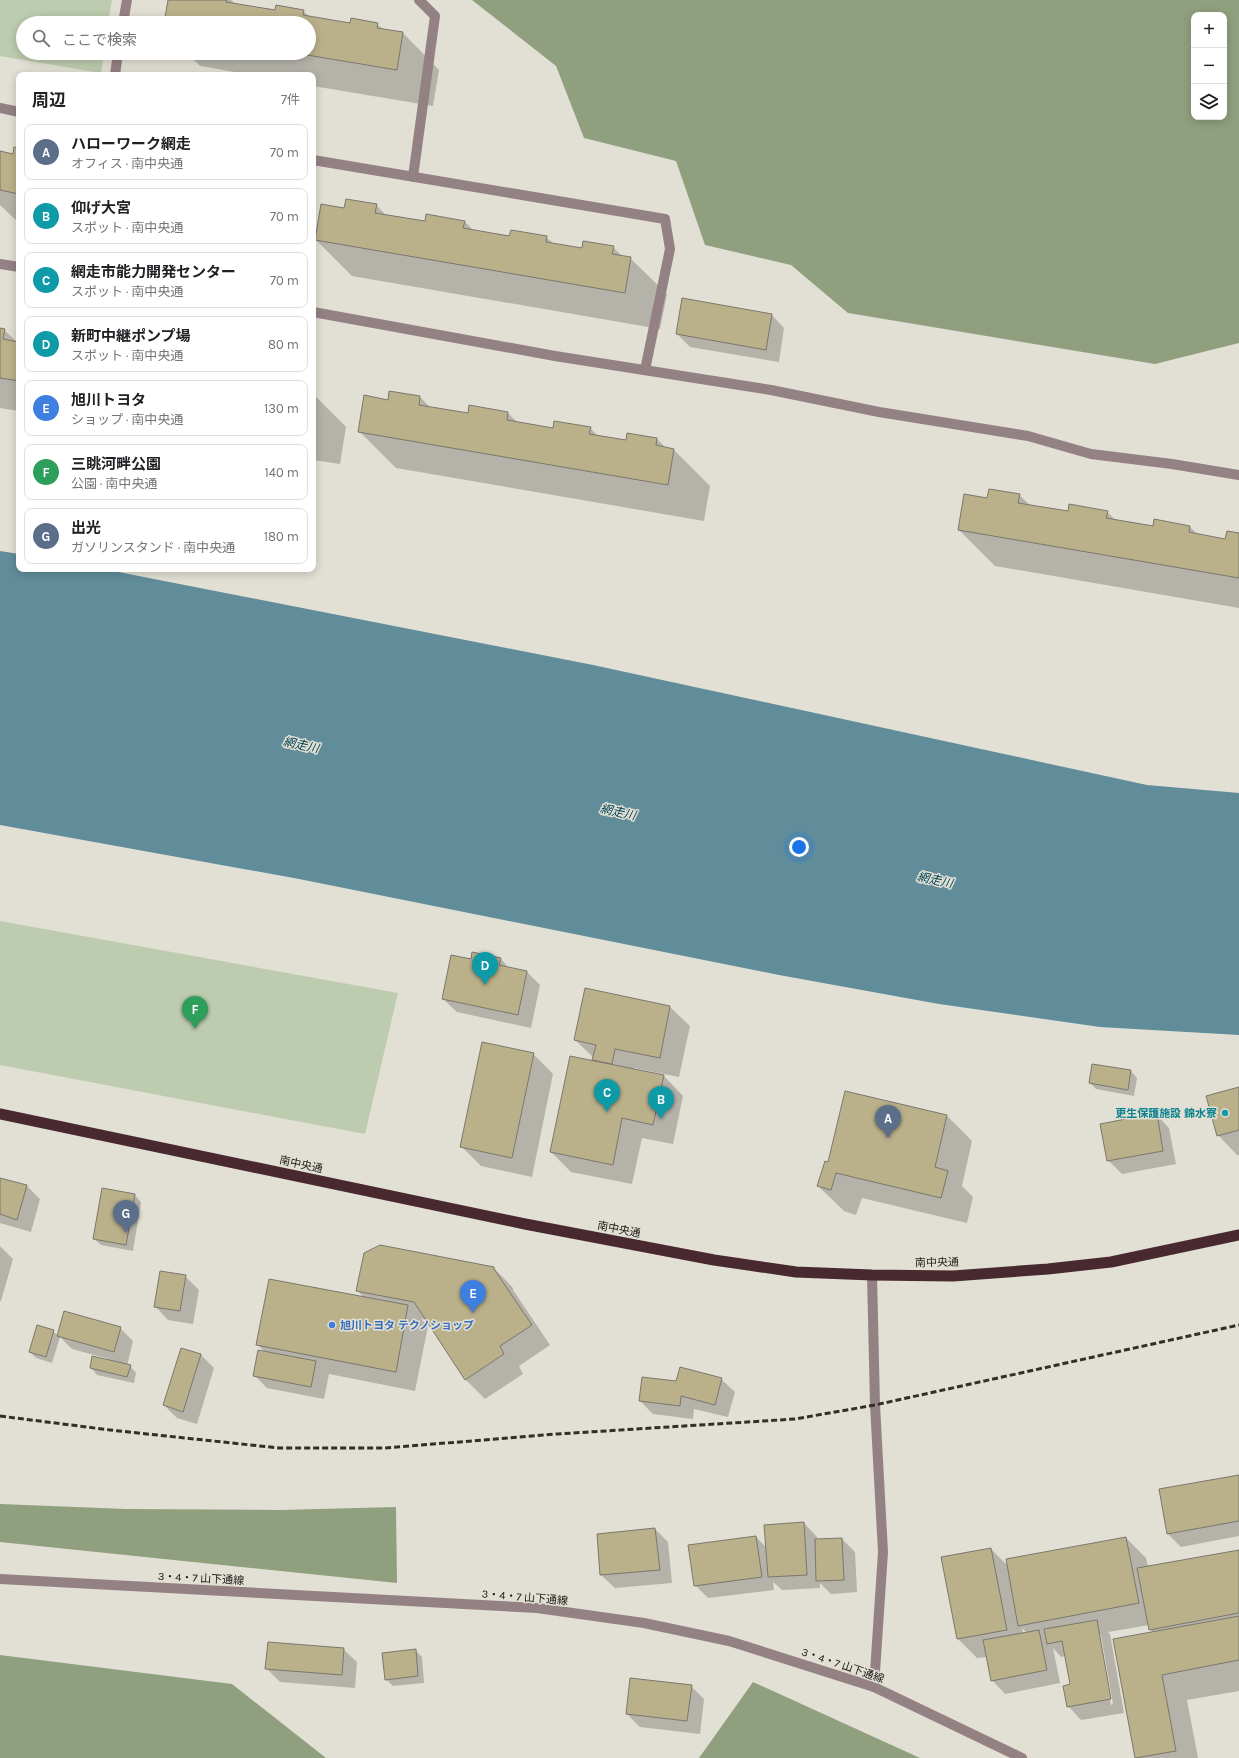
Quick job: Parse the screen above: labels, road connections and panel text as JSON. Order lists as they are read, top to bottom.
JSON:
{
  "streets": {
    "highway": ["南中央通"],
    "street": ["3・4・7 山下通線"]
  },
  "water": ["網走川"],
  "places": ["更生保護施設 錦水寮", "旭川トヨタ テクノショップ"],
  "page": {
    "map_buttons": ["+", "−"],
    "search": "ここで検索",
    "heading": ["周辺", "7件"],
    "list": [
      {
        "mark": "A",
        "name": "ハローワーク網走",
        "note": "オフィス · 南中央通",
        "value": "70 m"
      },
      {
        "mark": "B",
        "name": "仰げ大宮",
        "note": "スポット · 南中央通",
        "value": "70 m"
      },
      {
        "mark": "C",
        "name": "網走市能力開発センター",
        "note": "スポット · 南中央通",
        "value": "70 m"
      },
      {
        "mark": "D",
        "name": "新町中継ポンプ場",
        "note": "スポット · 南中央通",
        "value": "80 m"
      },
      {
        "mark": "E",
        "name": "旭川トヨタ",
        "note": "ショップ · 南中央通",
        "value": "130 m"
      },
      {
        "mark": "F",
        "name": "三眺河畔公園",
        "note": "公園 · 南中央通",
        "value": "140 m"
      },
      {
        "mark": "G",
        "name": "出光",
        "note": "ガソリンスタンド · 南中央通",
        "value": "180 m"
      }
    ],
    "pins": [
      "D",
      "F",
      "C",
      "B",
      "A",
      "G",
      "E"
    ]
  }
}
